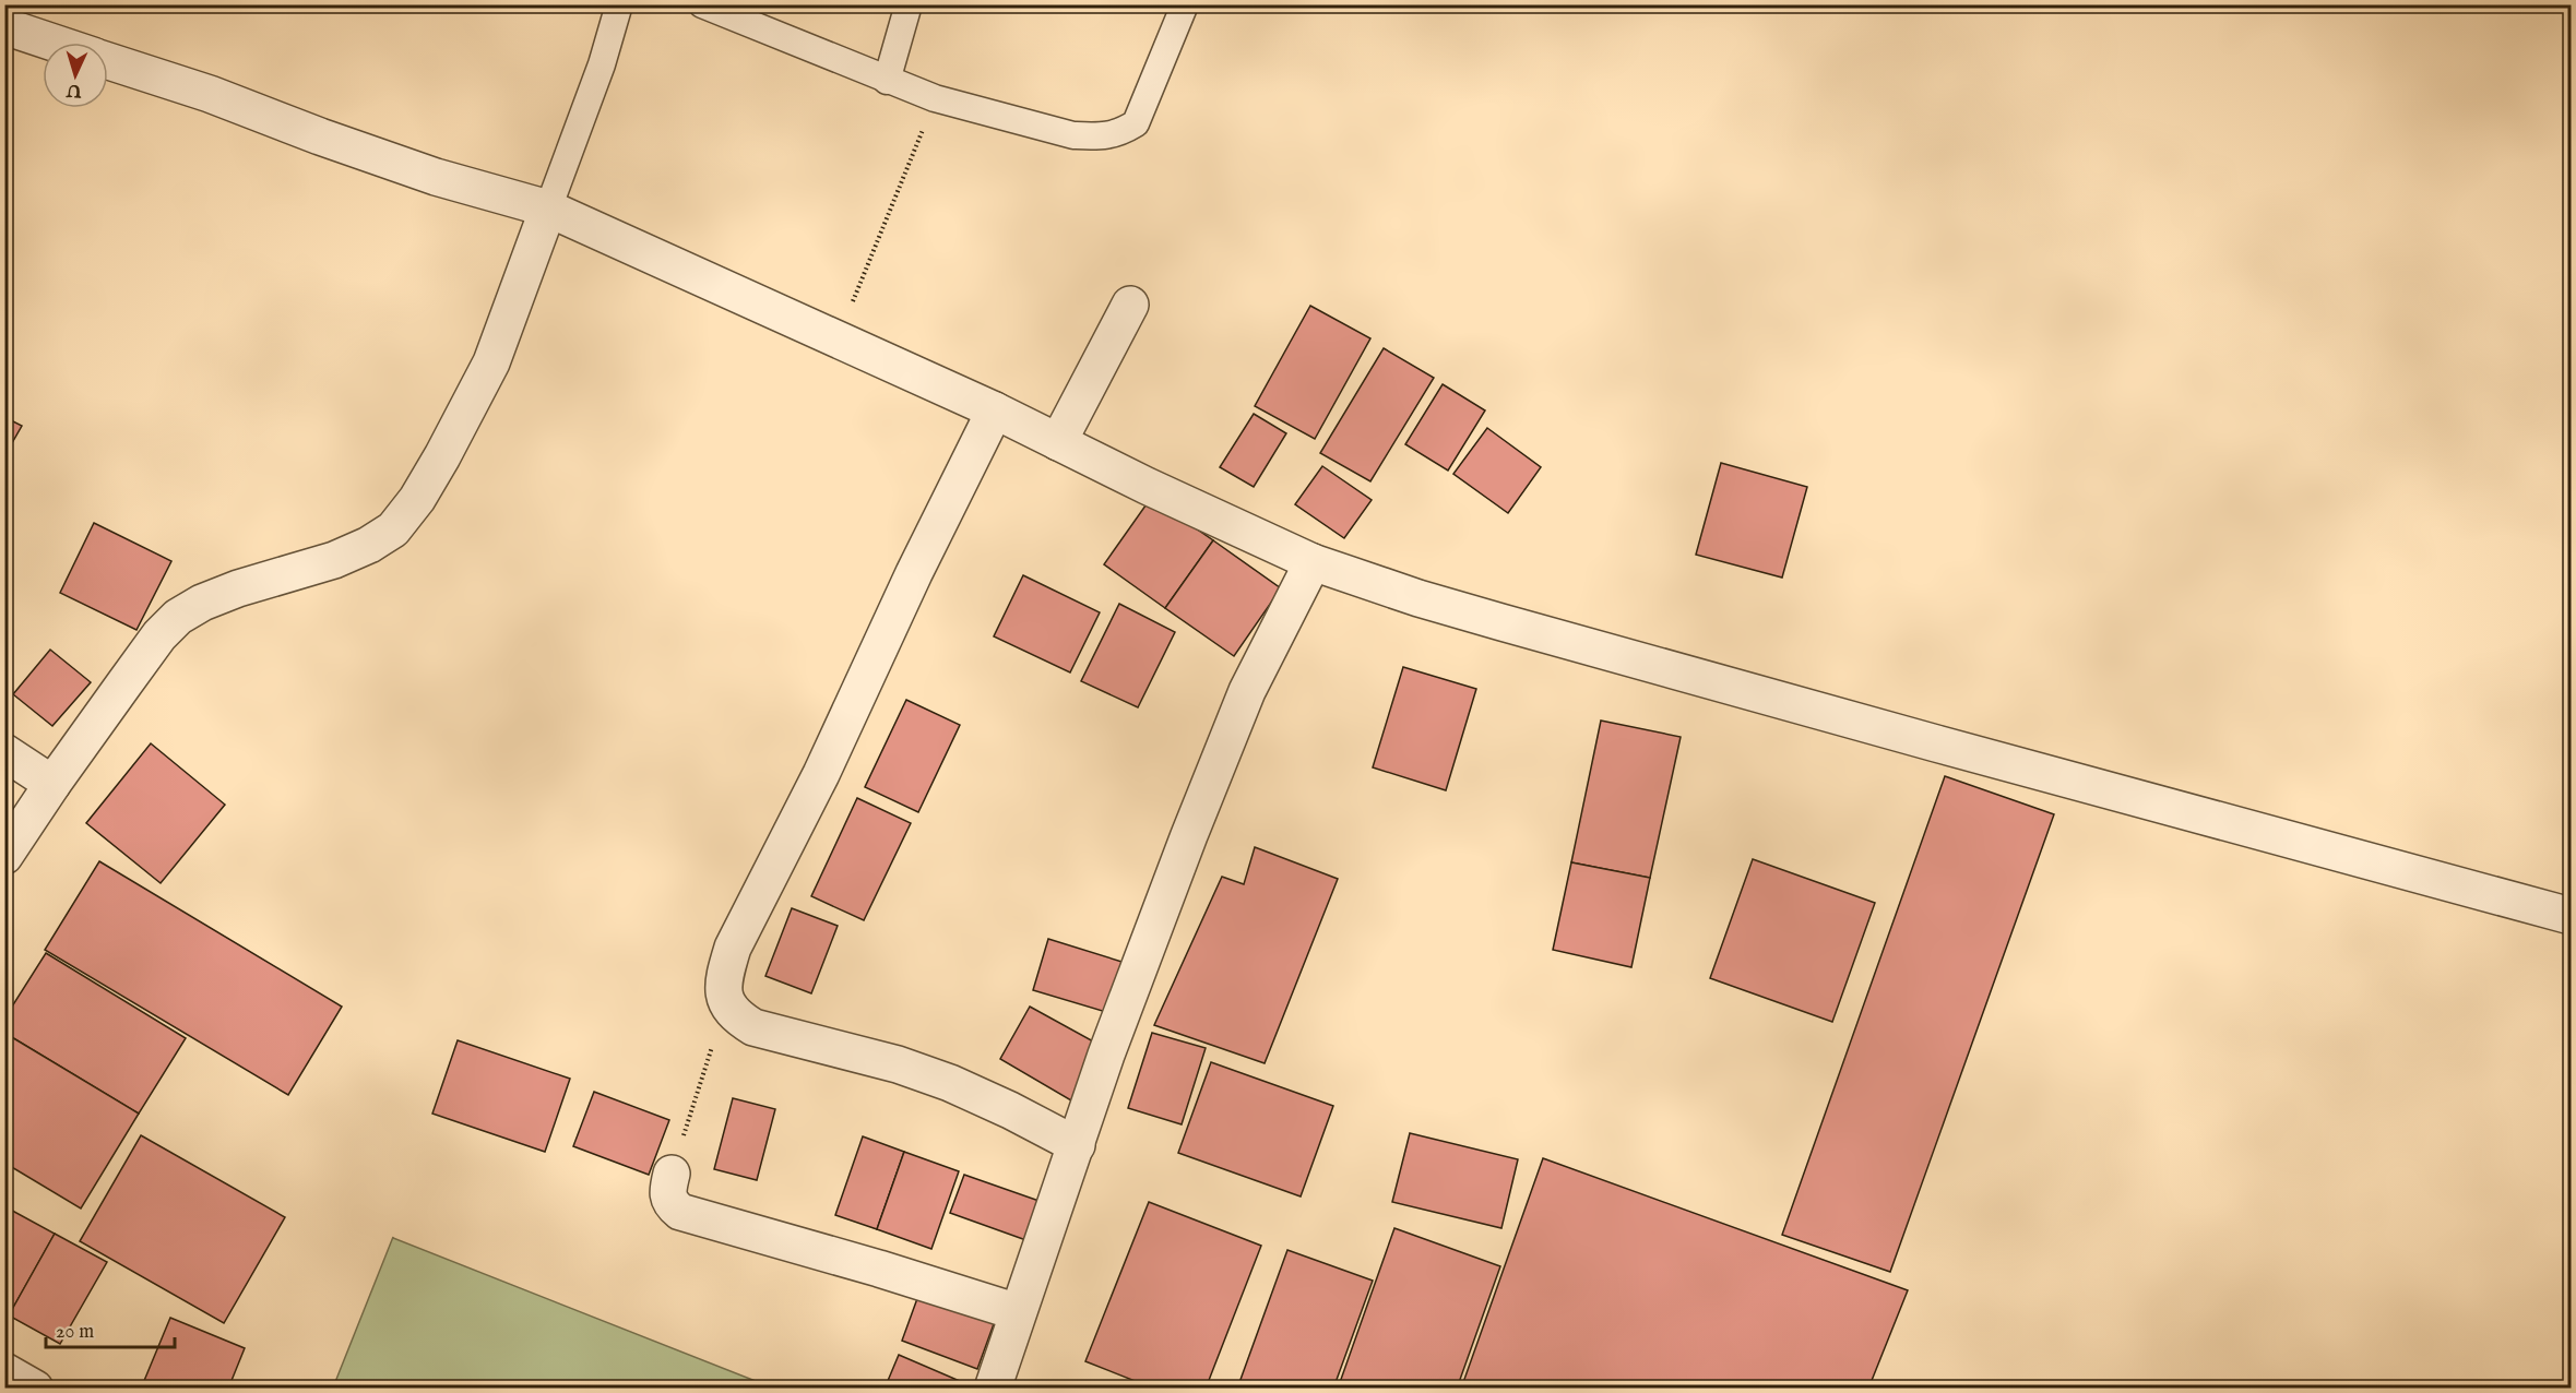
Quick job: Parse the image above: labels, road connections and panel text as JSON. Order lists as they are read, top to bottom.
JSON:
{
  "scale_bar": "20 m",
  "north": "bottom"
}
